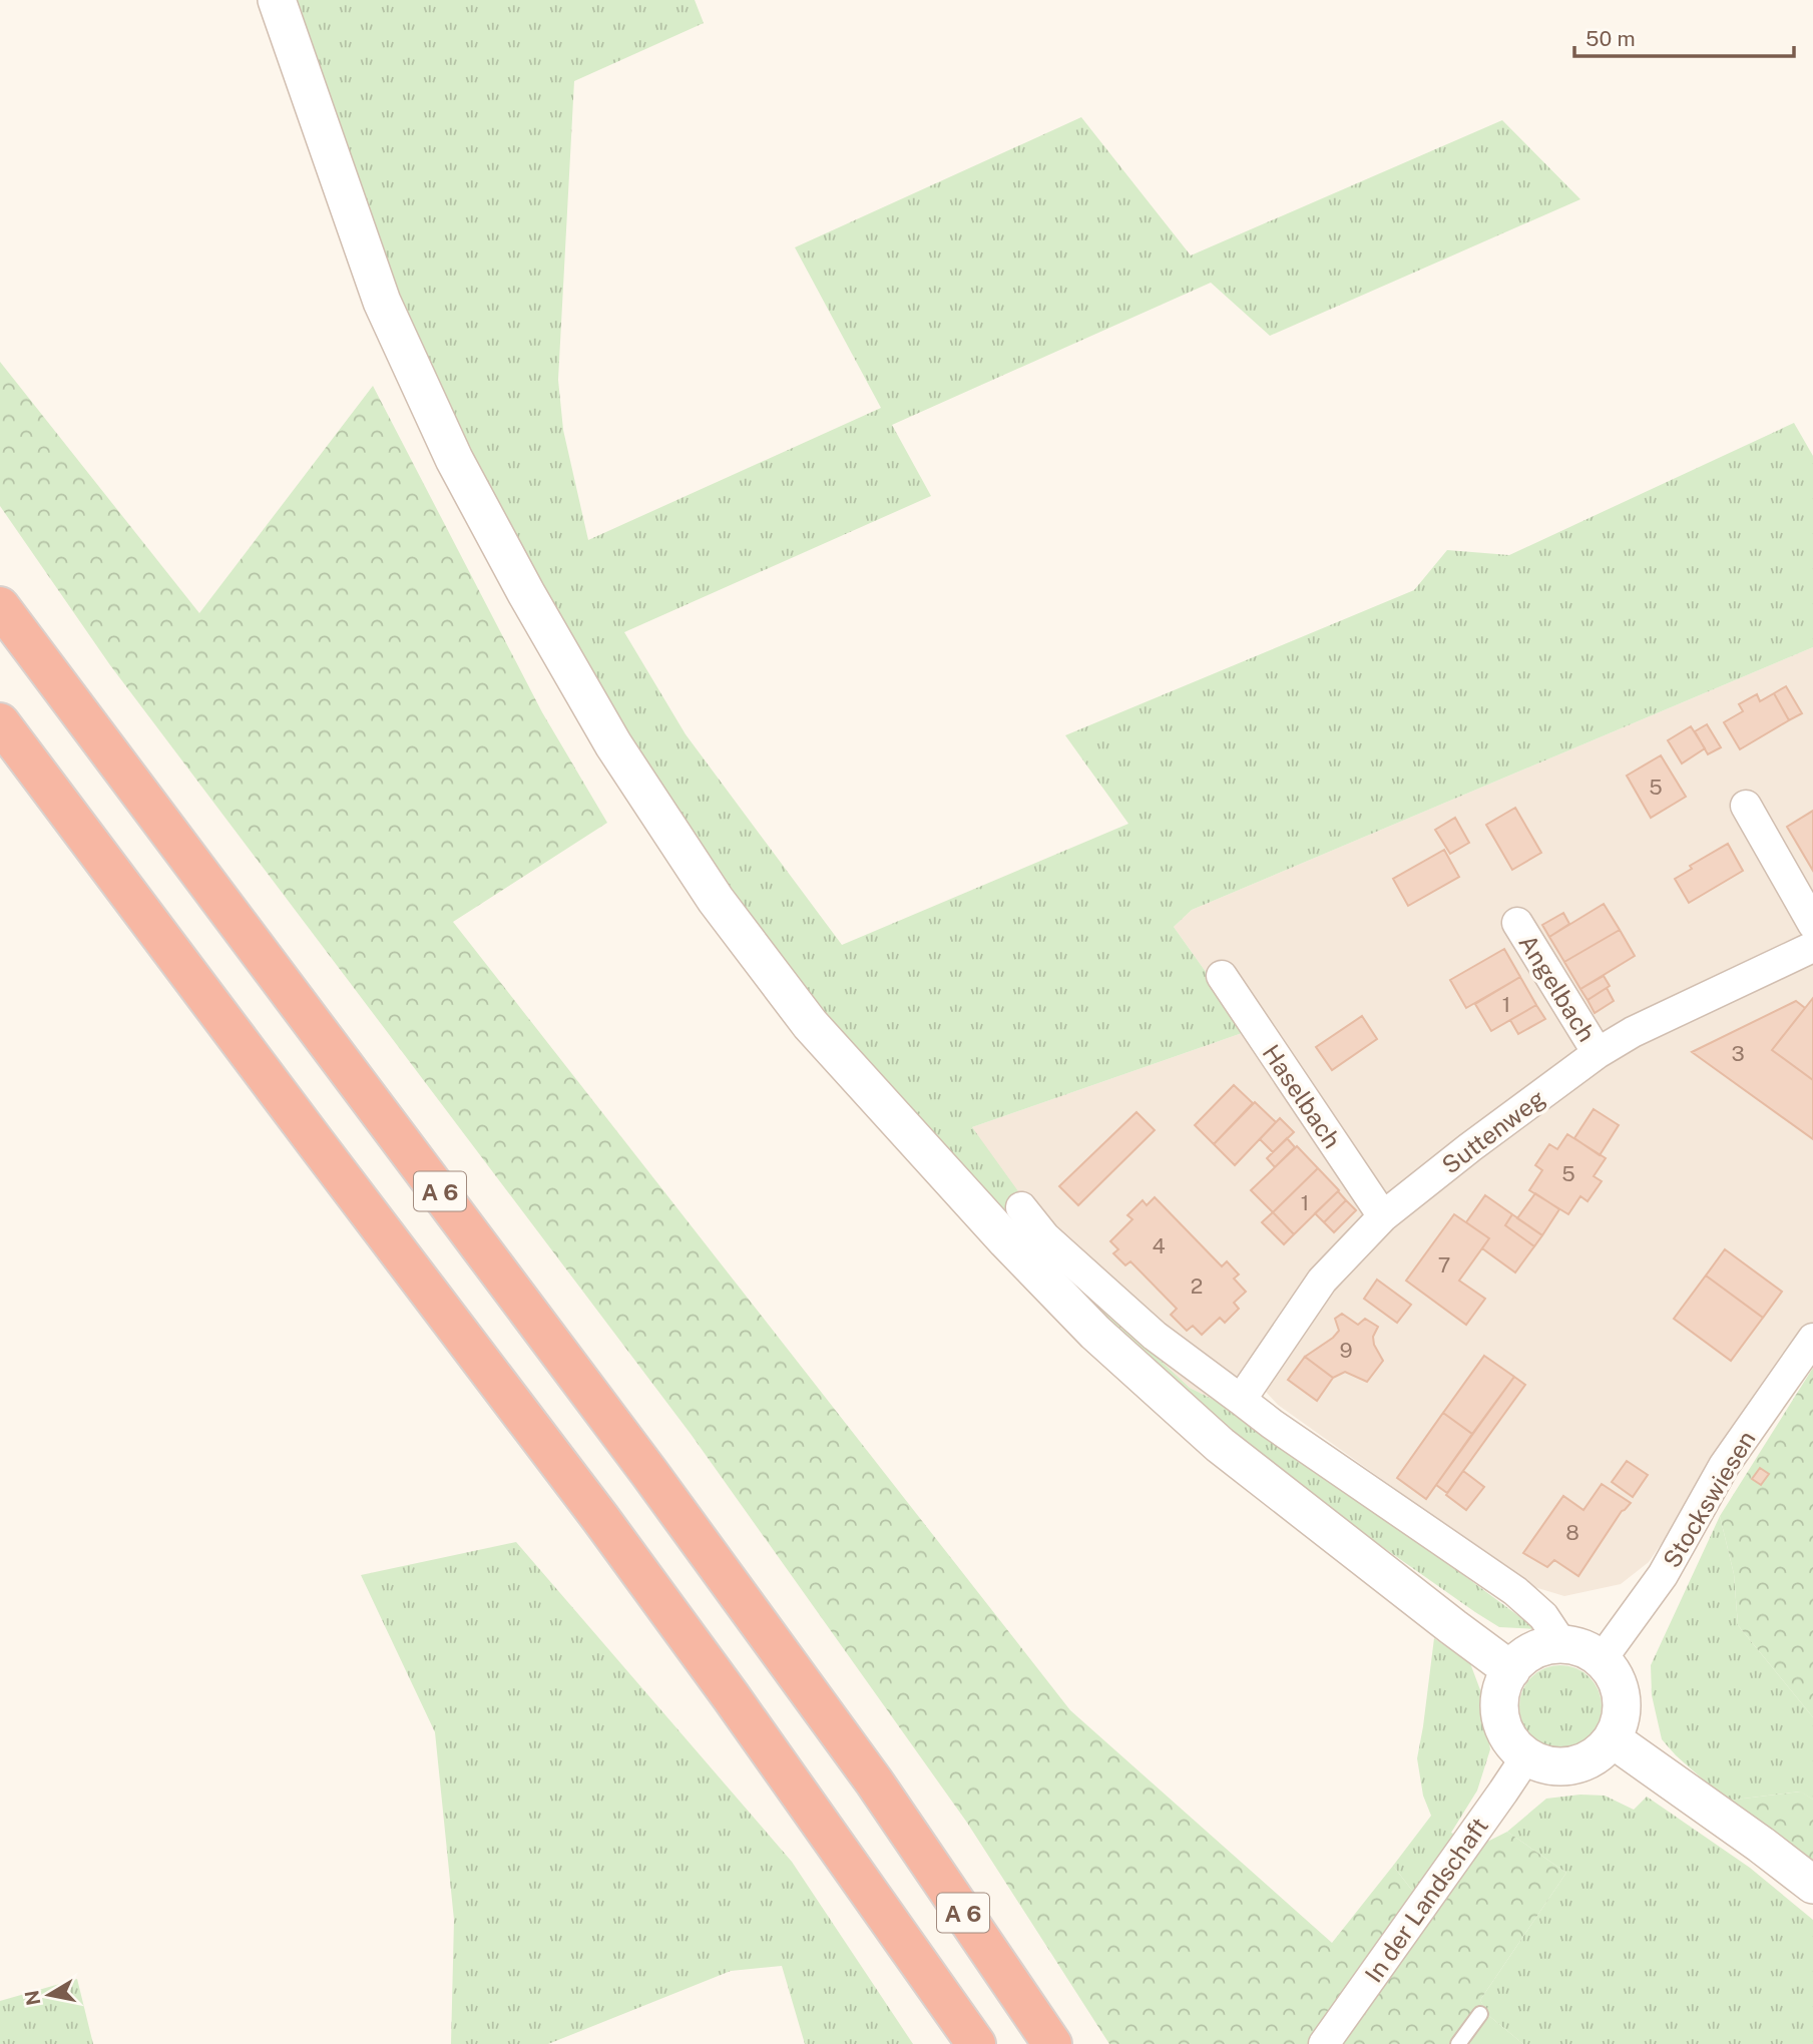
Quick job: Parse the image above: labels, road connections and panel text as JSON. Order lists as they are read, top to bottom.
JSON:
{
  "streets": {
    "highway": ["A 6"],
    "street": [
      "Angelbach",
      "Haselbach",
      "Suttenweg",
      "Stockswiesen",
      "In der Landschaft"
    ]
  },
  "crossings": [
    ["Angelbach", "Suttenweg"],
    ["Haselbach", "Suttenweg"],
    ["Stockswiesen", "In der Landschaft"]
  ],
  "house_numbers": [
    "5",
    "1",
    "3",
    "5",
    "1",
    "4",
    "7",
    "2",
    "9",
    "8"
  ],
  "scale_bar": "50 m",
  "north": "left"
}
